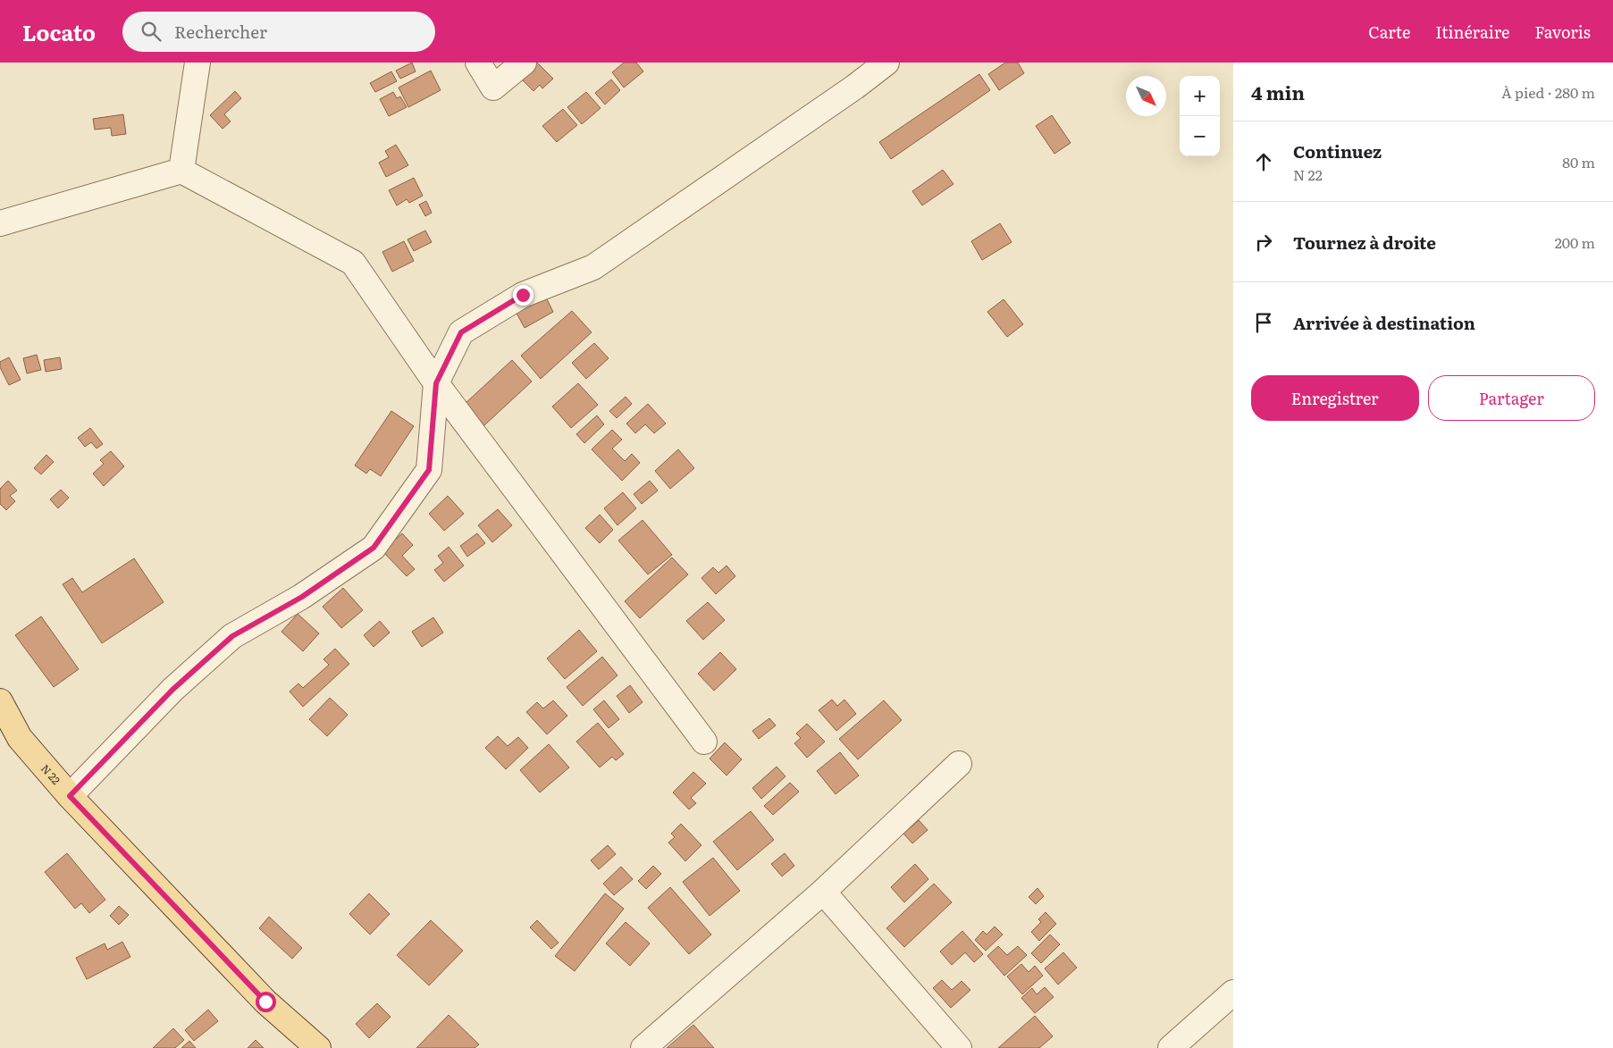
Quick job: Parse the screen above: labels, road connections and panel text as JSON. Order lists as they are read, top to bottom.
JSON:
{
  "streets": {
    "main road": ["N 22"]
  },
  "north": "bottom right",
  "page": {
    "header": "Locato",
    "search": "Rechercher",
    "nav": ["Carte", "Itinéraire", "Favoris"],
    "heading": ["4 min", "À pied · 280 m"],
    "map_buttons": ["+", "−"],
    "list": [
      ["Continuez", "N 22", "80 m"],
      ["Tournez à droite", "200 m"],
      "Arrivée à destination"
    ],
    "buttons": ["Enregistrer", "Partager"]
  }
}
